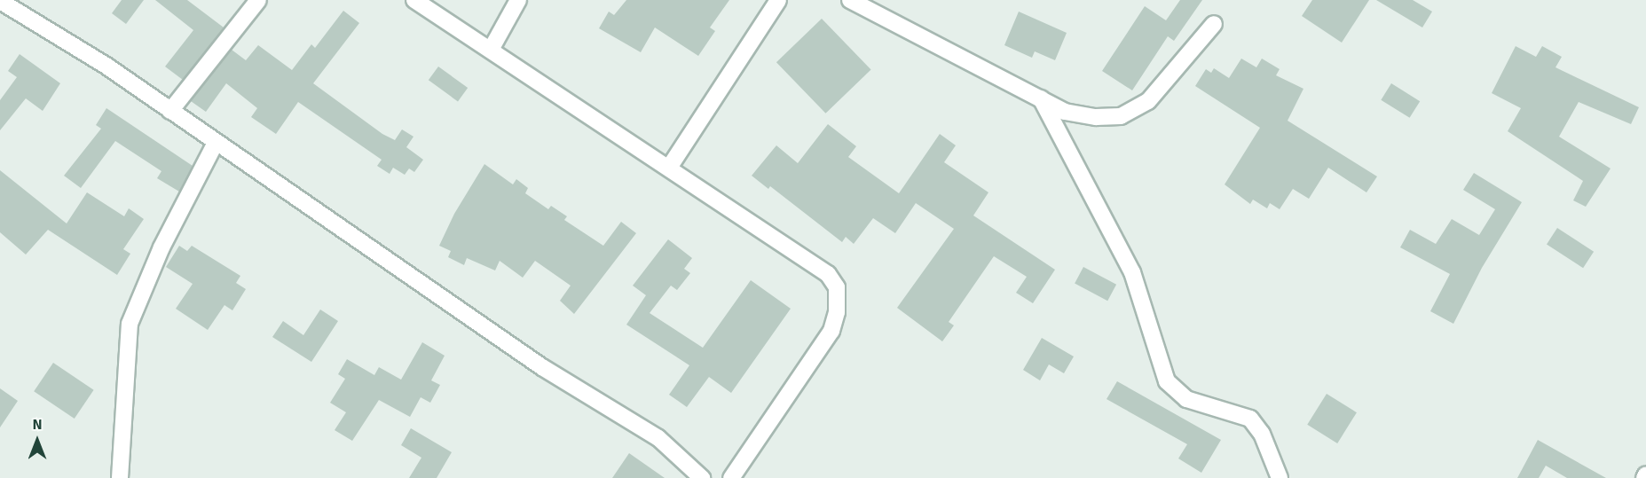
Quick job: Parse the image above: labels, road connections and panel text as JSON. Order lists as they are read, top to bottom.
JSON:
{
  "north": "top"
}
